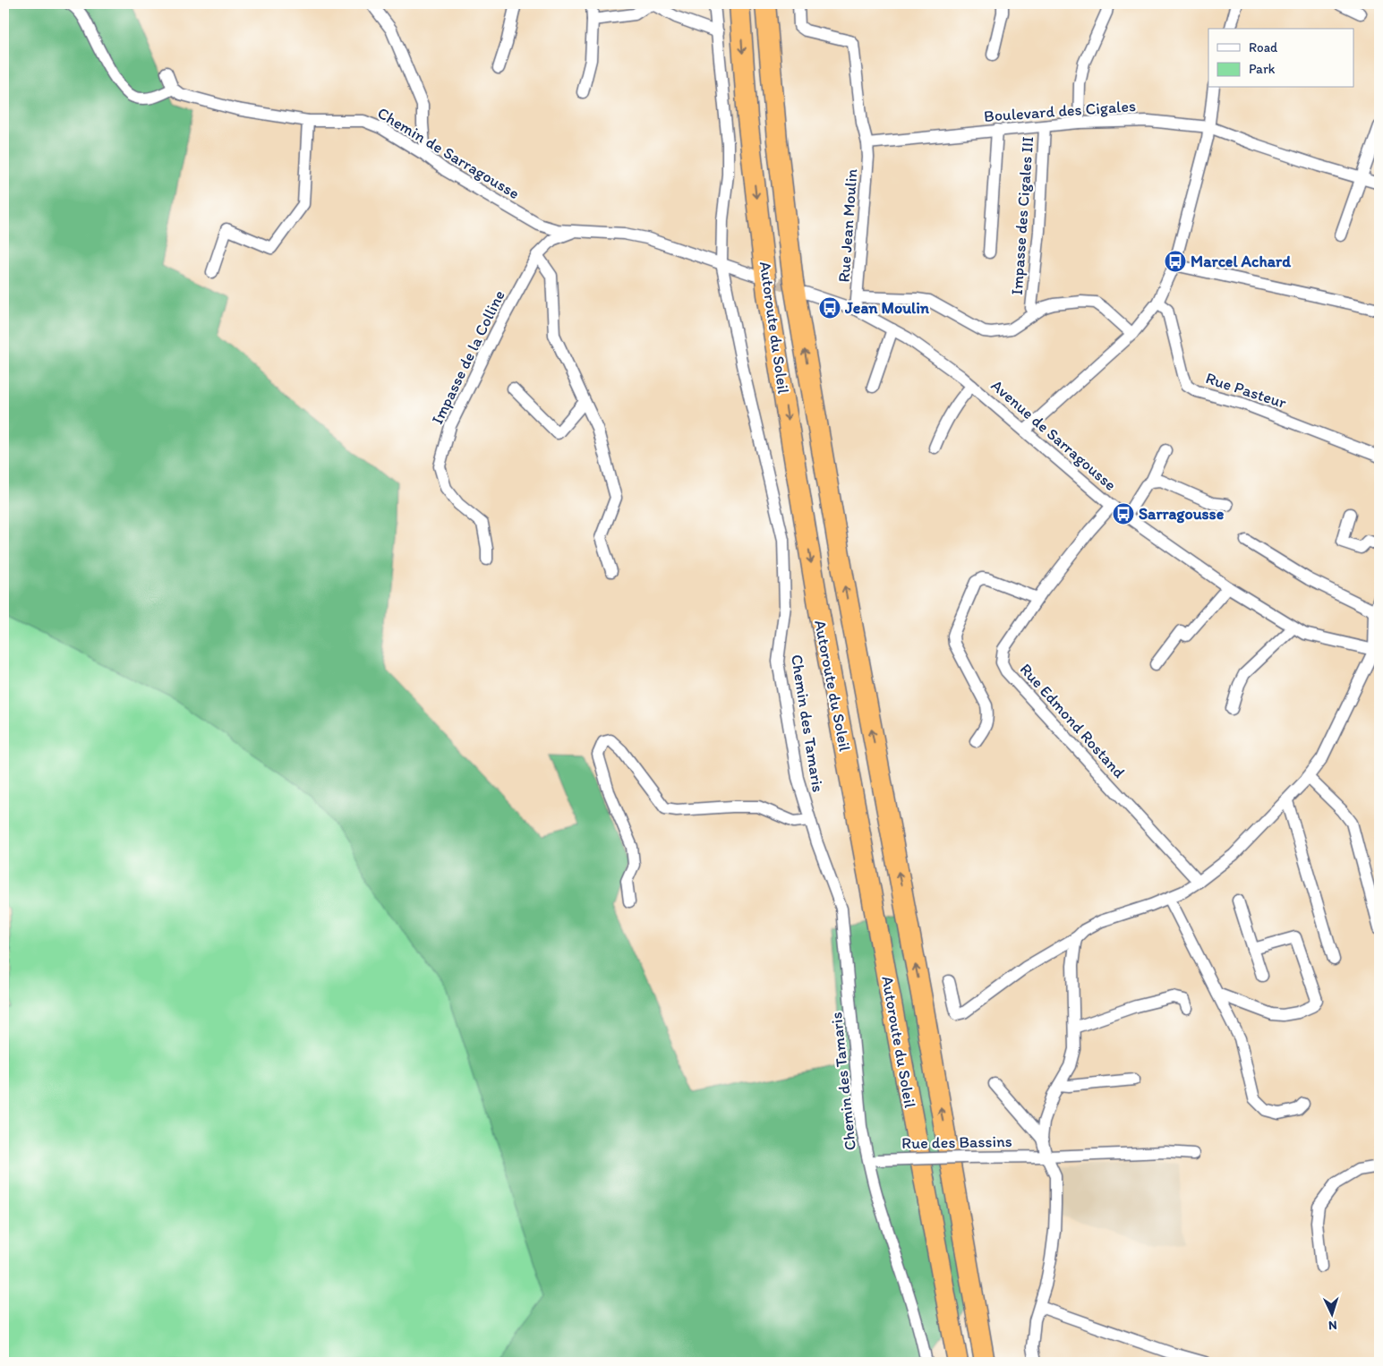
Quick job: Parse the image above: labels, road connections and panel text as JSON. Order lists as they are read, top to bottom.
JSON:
{
  "streets": {
    "highway": ["Autoroute du Soleil"],
    "street": [
      "Boulevard des Cigales",
      "Chemin de Sarragousse",
      "Impasse des Cigales III",
      "Rue Jean Moulin",
      "Impasse de la Colline",
      "Rue Pasteur",
      "Avenue de Sarragousse",
      "Rue Edmond Rostand",
      "Chemin des Tamaris",
      "Rue des Bassins"
    ]
  },
  "crossings": [
    ["Boulevard des Cigales", "Impasse des Cigales III"],
    ["Boulevard des Cigales", "Rue Jean Moulin"],
    ["Chemin de Sarragousse", "Impasse de la Colline"],
    ["Chemin de Sarragousse", "Chemin des Tamaris"],
    ["Rue Jean Moulin", "Avenue de Sarragousse"],
    ["Avenue de Sarragousse", "Rue Edmond Rostand"],
    ["Chemin des Tamaris", "Rue des Bassins"]
  ],
  "places": {
    "bus stop": ["Marcel Achard", "Jean Moulin", "Sarragousse"]
  },
  "legend": ["Road", "Park"],
  "north": "bottom"
}
